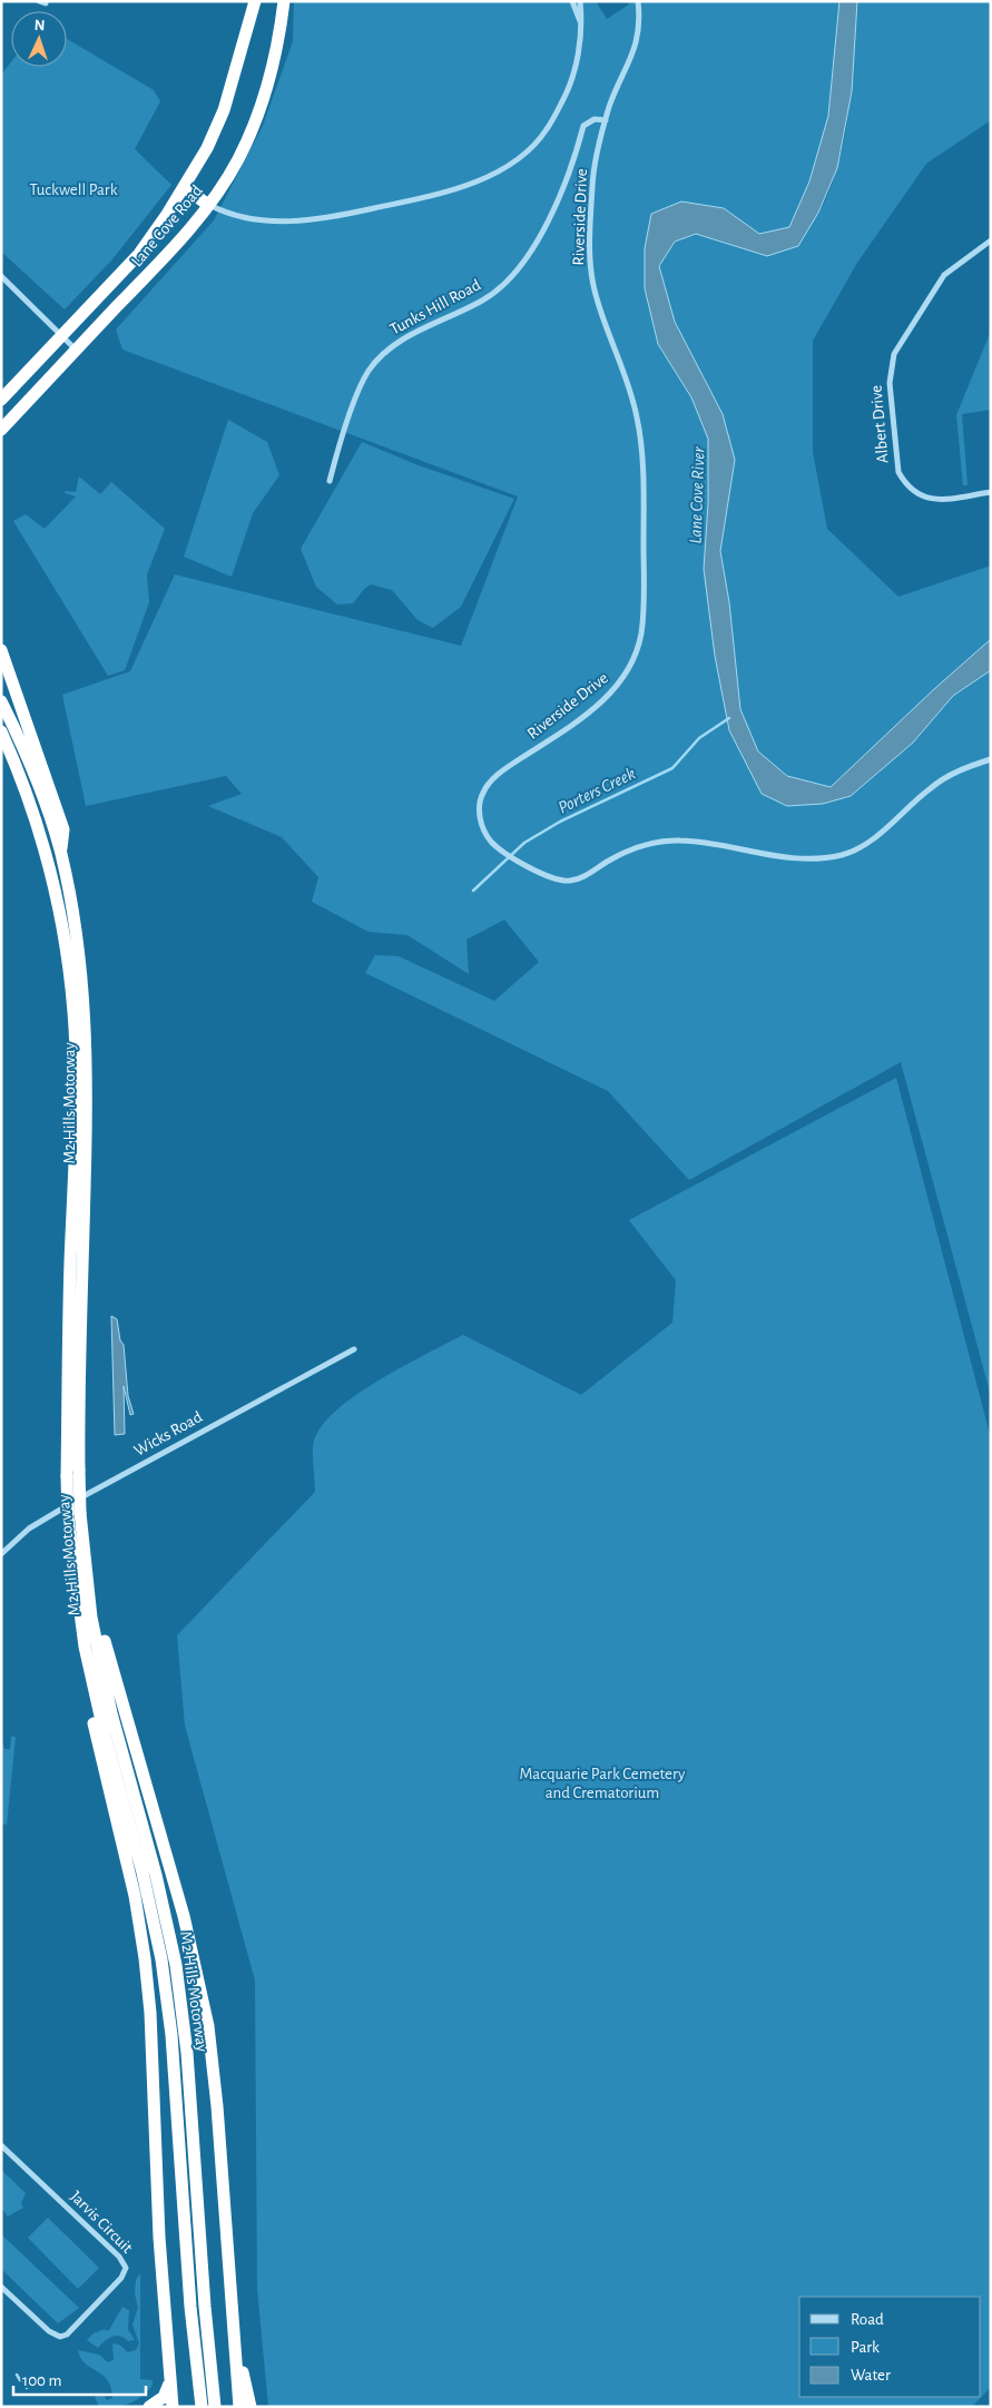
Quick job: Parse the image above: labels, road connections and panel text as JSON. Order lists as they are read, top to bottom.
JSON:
{
  "streets": {
    "highway": ["Lane Cove Road", "M2 Hills Motorway"],
    "street": [
      "Riverside Drive",
      "Tunks Hill Road",
      "Albert Drive",
      "Wicks Road",
      "Jarvis Circuit"
    ]
  },
  "crossings": [
    ["Riverside Drive", "Tunks Hill Road"]
  ],
  "water": ["Lane Cove River", "Porters Creek"],
  "parks": ["Tuckwell Park", "Macquarie Park Cemetery and Crematorium"],
  "legend": ["Road", "Park", "Water"],
  "scale_bar": "100 m",
  "north": "top"
}
